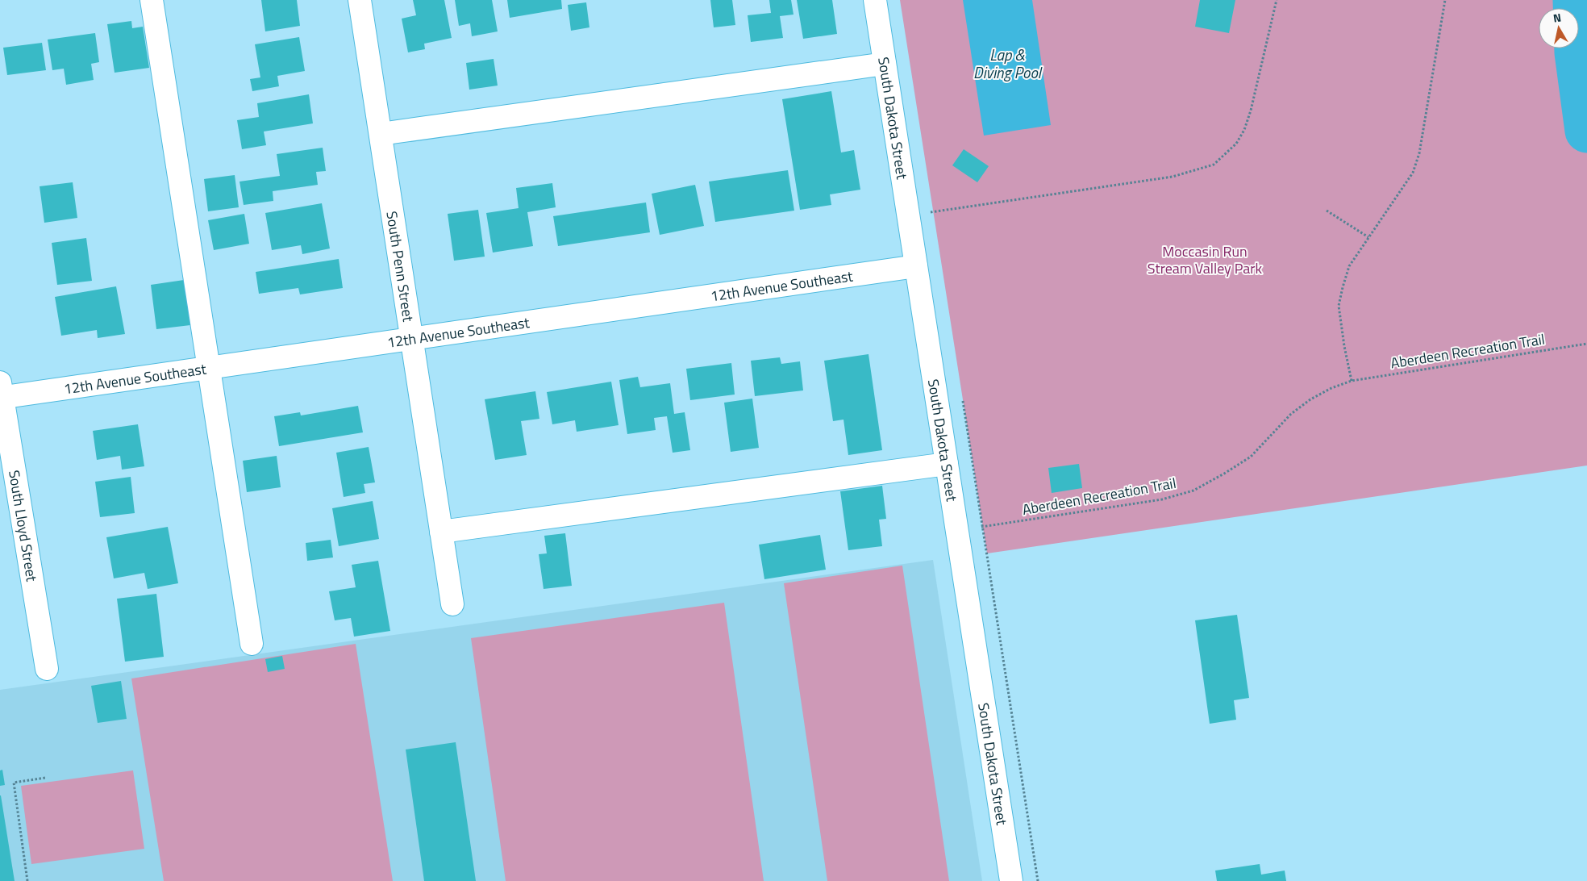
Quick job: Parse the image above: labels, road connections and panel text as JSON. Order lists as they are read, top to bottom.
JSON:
{
  "streets": {
    "street": [
      "South Dakota Street",
      "South Penn Street",
      "12th Avenue Southeast",
      "South Lloyd Street"
    ],
    "path": ["Aberdeen Recreation Trail"]
  },
  "crossings": [
    ["South Dakota Street", "12th Avenue Southeast"],
    ["South Penn Street", "12th Avenue Southeast"],
    ["12th Avenue Southeast", "South Lloyd Street"]
  ],
  "water": ["Lap & Diving Pool"],
  "parks": ["Moccasin Run Stream Valley Park"],
  "north": "top"
}
